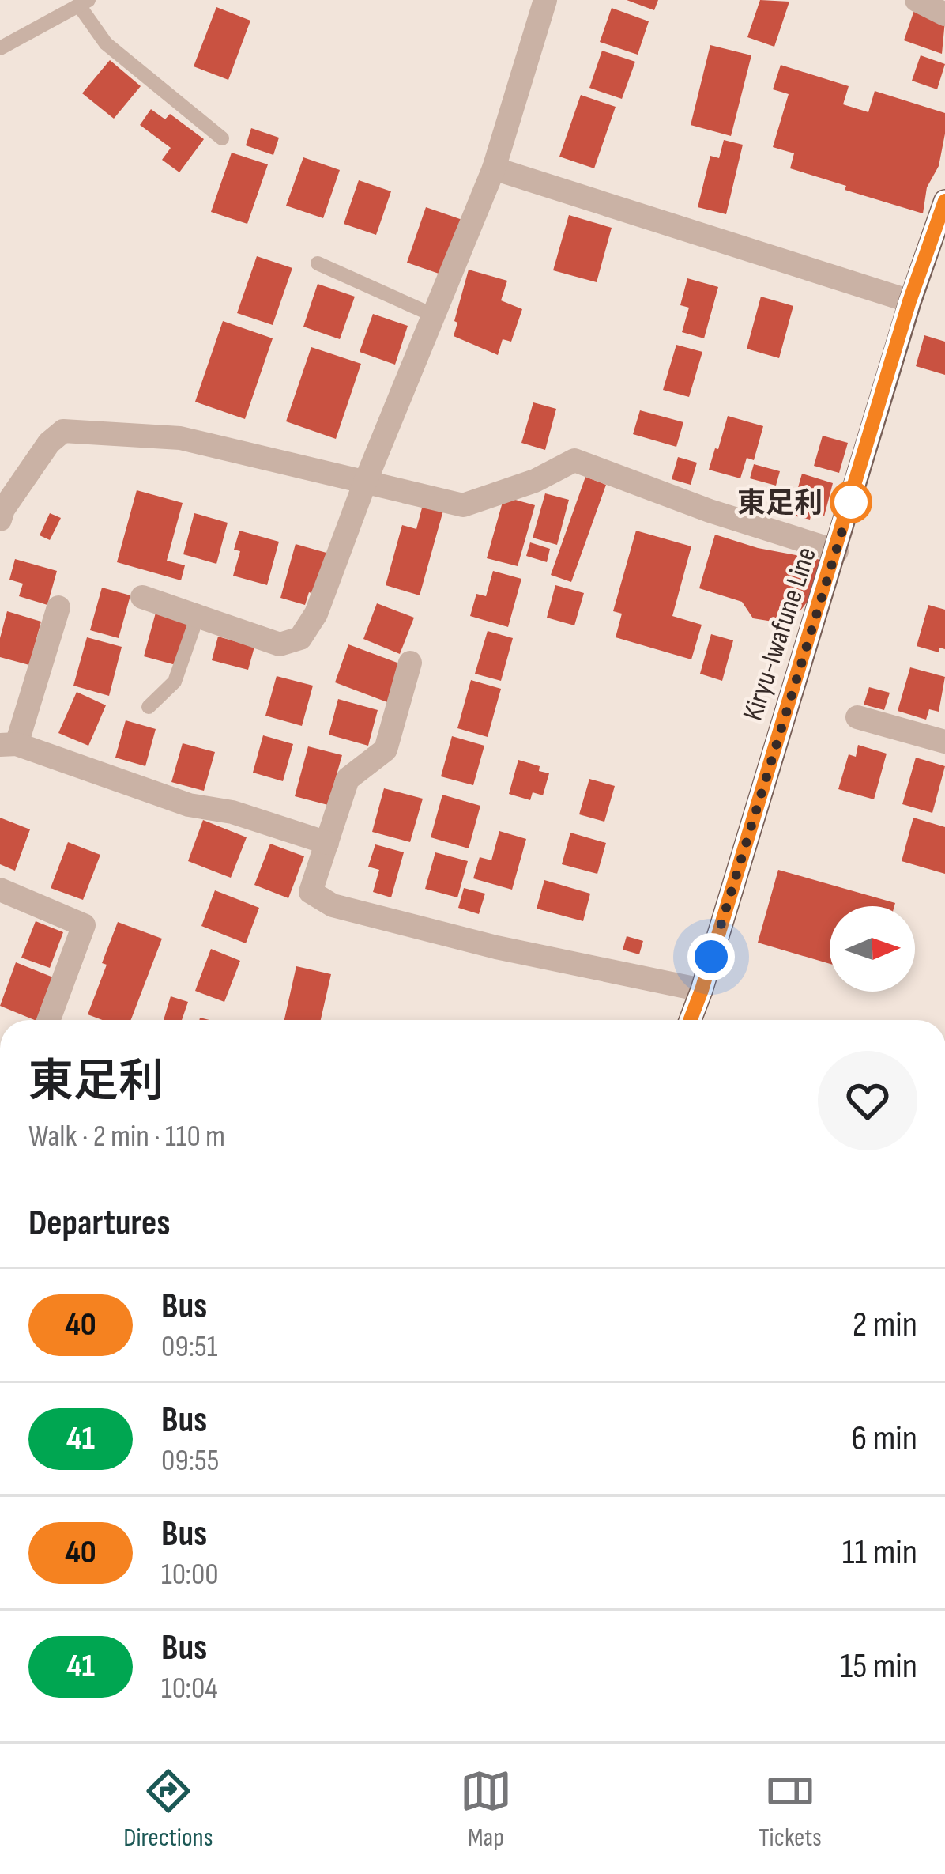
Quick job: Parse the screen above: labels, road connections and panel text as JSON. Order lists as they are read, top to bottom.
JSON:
{
  "streets": {
    "main road": ["Kiryu-Iwafune Line"]
  },
  "places": ["東足利"],
  "lines": ["bus line 40"],
  "north": "right",
  "page": {
    "heading": [
      ["東足利", "Walk · 2 min · 110 m"],
      "Departures"
    ],
    "list": [
      {
        "mark": "40",
        "name": "Bus",
        "note": "09:51",
        "value": "2 min"
      },
      {
        "mark": "41",
        "name": "Bus",
        "note": "09:55",
        "value": "6 min"
      },
      {
        "mark": "40",
        "name": "Bus",
        "note": "10:00",
        "value": "11 min"
      },
      {
        "mark": "41",
        "name": "Bus",
        "note": "10:04",
        "value": "15 min"
      }
    ],
    "tabs": ["Directions", "Map", "Tickets"]
  }
}
